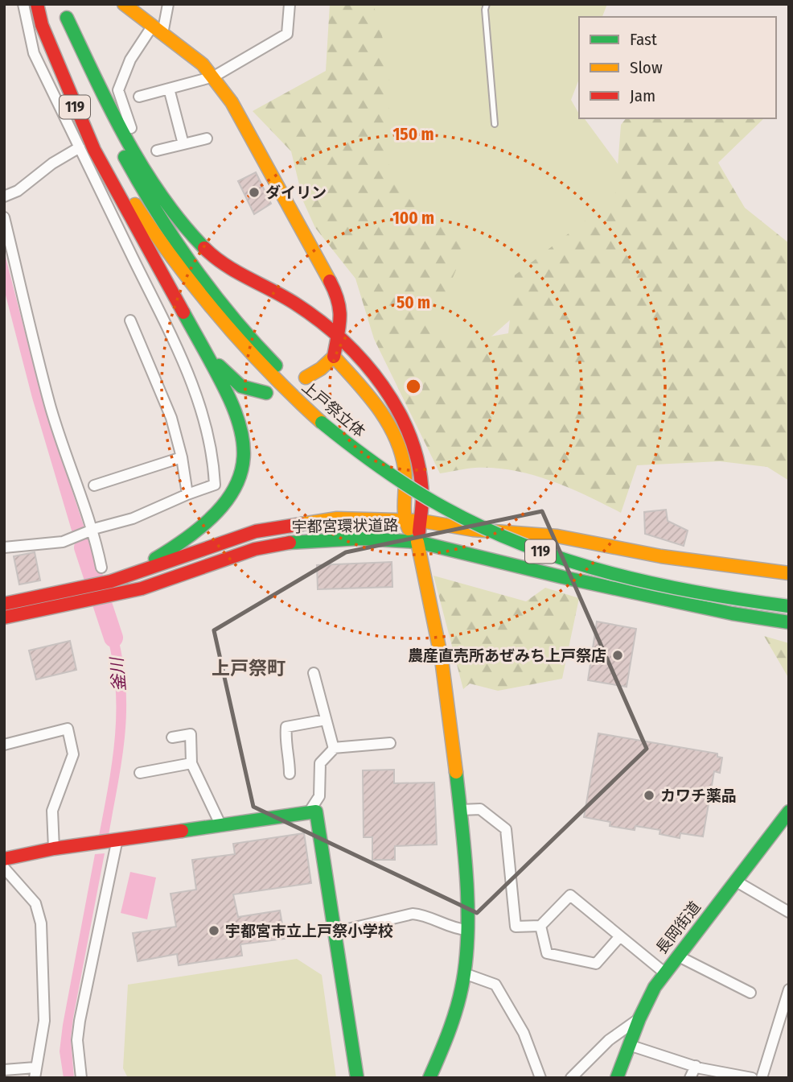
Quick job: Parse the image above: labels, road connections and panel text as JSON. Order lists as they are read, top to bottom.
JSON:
{
  "streets": {
    "main road": [
      "119",
      "上戸祭立体",
      "宇都宮環状道路",
      "長岡街道"
    ]
  },
  "crossings": [
    ["119", "上戸祭立体"],
    ["119", "宇都宮環状道路"]
  ],
  "districts": ["上戸祭町"],
  "water": ["釜川"],
  "places": [
    "ダイリン",
    "農産直売所あぜみち上戸祭店",
    "カワチ薬品",
    "宇都宮市立上戸祭小学校"
  ],
  "legend": ["Fast", "Slow", "Jam"],
  "rings": ["150 m", "100 m", "50 m"]
}
